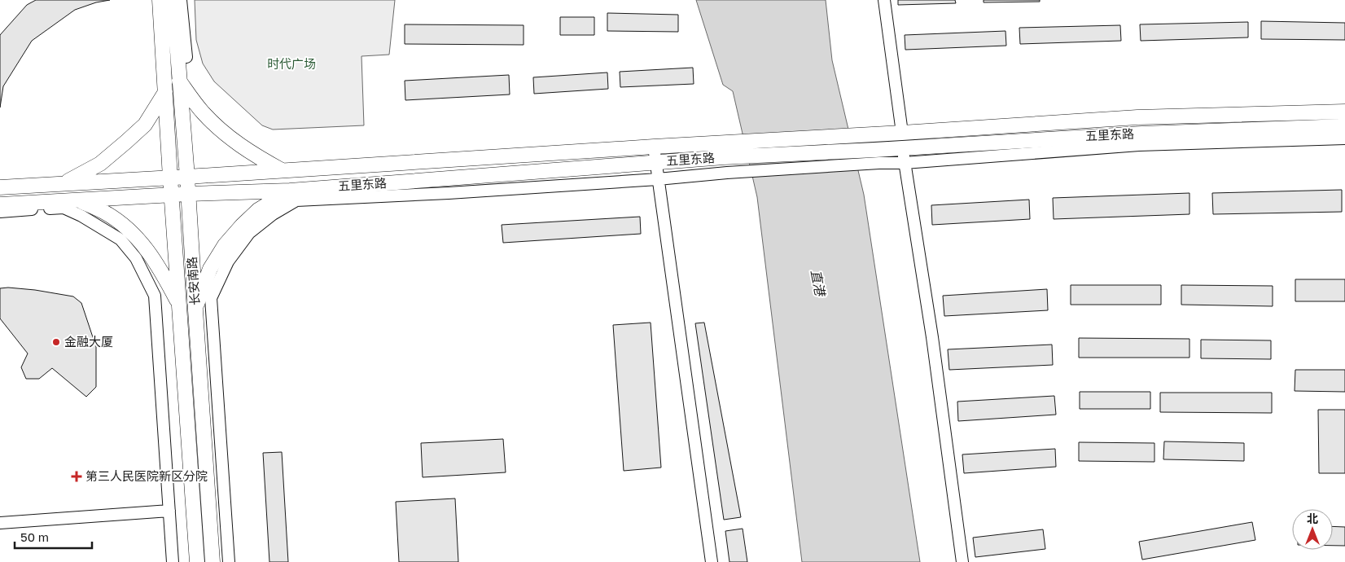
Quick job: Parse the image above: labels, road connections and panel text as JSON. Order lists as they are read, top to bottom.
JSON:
{
  "streets": {
    "main road": ["五里东路", "长安南路"]
  },
  "crossings": [
    ["五里东路", "长安南路"]
  ],
  "water": ["直港"],
  "parks": ["时代广场"],
  "places": {
    "other": ["金融大厦"],
    "health": ["第三人民医院新区分院"]
  },
  "scale_bar": "50 m",
  "north": "top"
}
